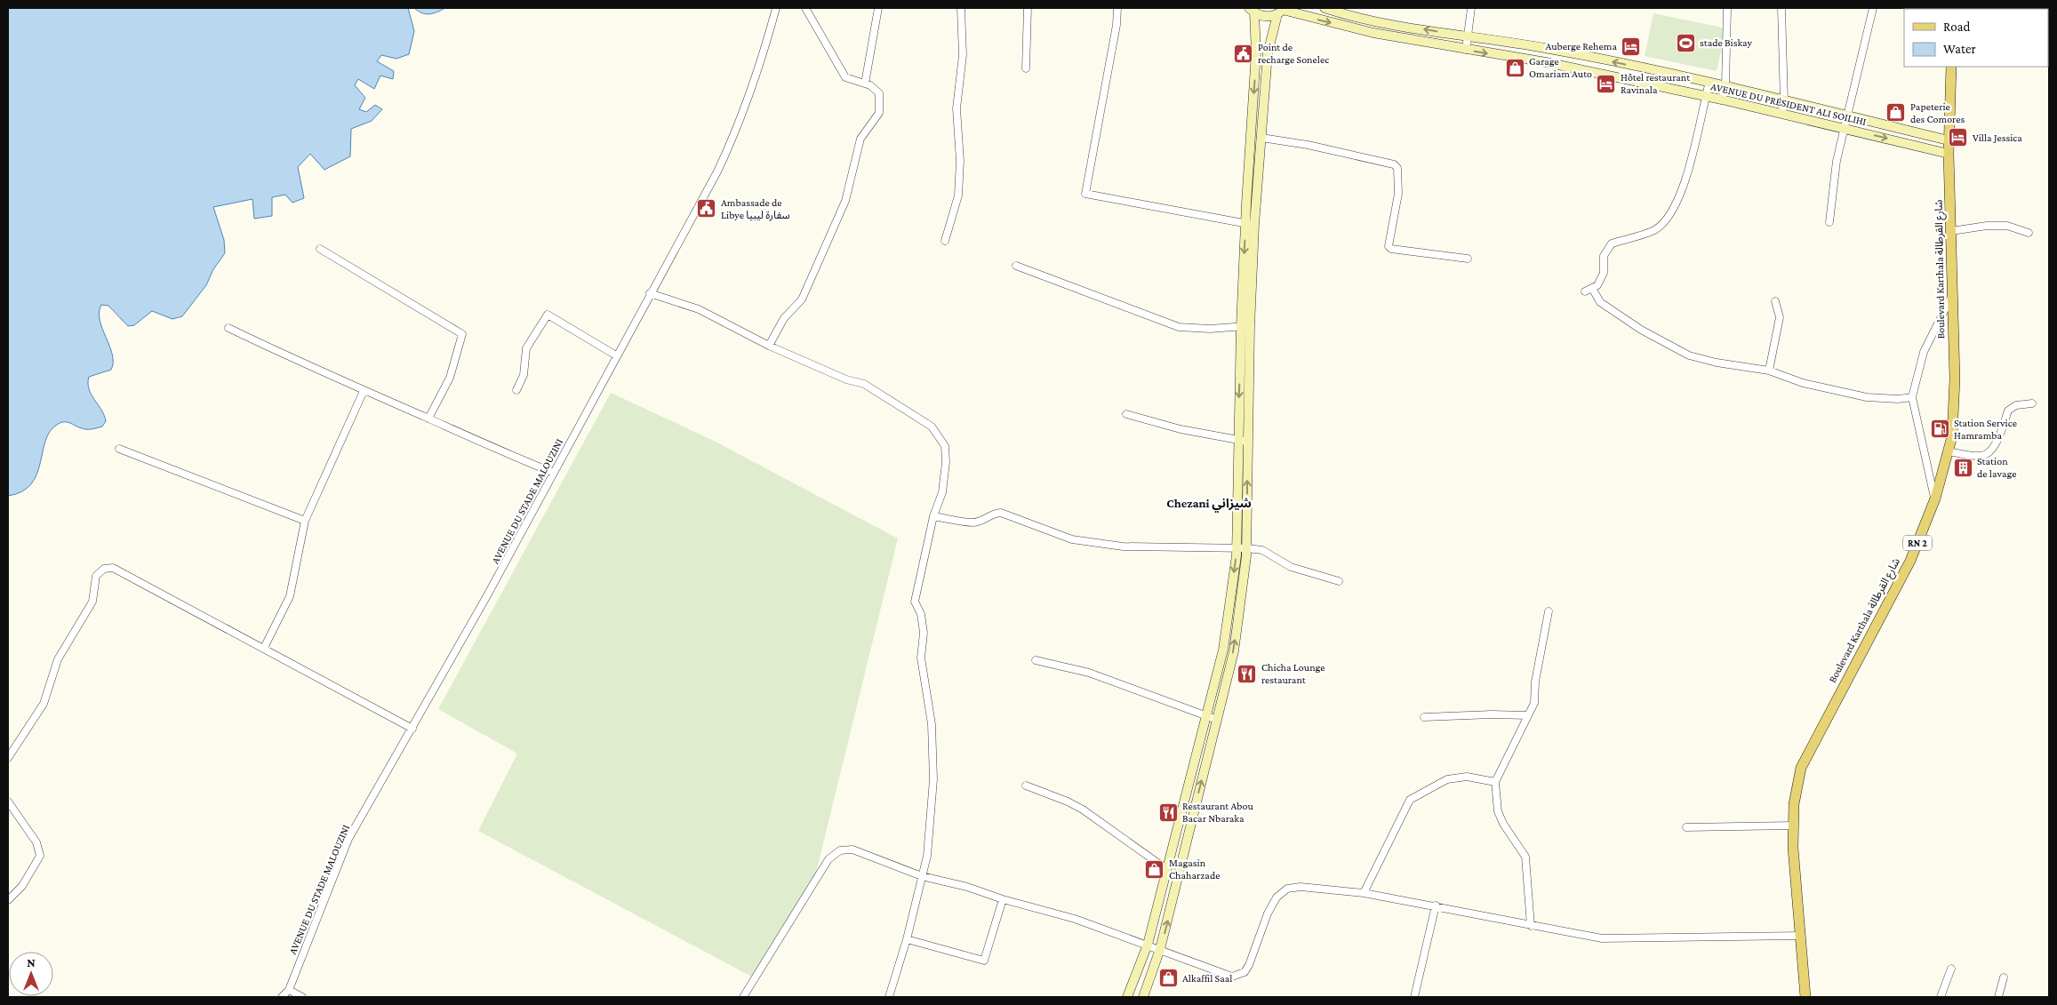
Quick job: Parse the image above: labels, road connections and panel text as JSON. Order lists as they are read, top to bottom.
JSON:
{
  "streets": {
    "main road": ["AVENUE DU PRÉSIDENT ALI SOILIHI", "Boulevard Karthala شارع القرطالة", "RN 2"],
    "street": ["AVENUE DU STADE MALOUZINI"]
  },
  "crossings": [
    ["AVENUE DU PRÉSIDENT ALI SOILIHI", "Boulevard Karthala شارع القرطالة"]
  ],
  "districts": ["Chezani شيزاني"],
  "places": {
    "sports": ["stade Biskay"],
    "hotel": ["Auberge Rehema", "Hôtel restaurant Ravinala", "Villa Jessica"],
    "public building": ["Point de recharge Sonelec", "Ambassade de Libye سفارة ليبيا"],
    "shop": [
      "Garage Omariam Auto",
      "Papeterie des Comores",
      "Magasin Chaharzade",
      "Alkaffil Saal"
    ],
    "fuel station": ["Station Service Hamramba"],
    "building": ["Station de lavage"],
    "restaurant": ["Chicha Lounge restaurant", "Restaurant Abou Bacar Nbaraka"]
  },
  "legend": ["Road", "Water"],
  "north": "top"
}
